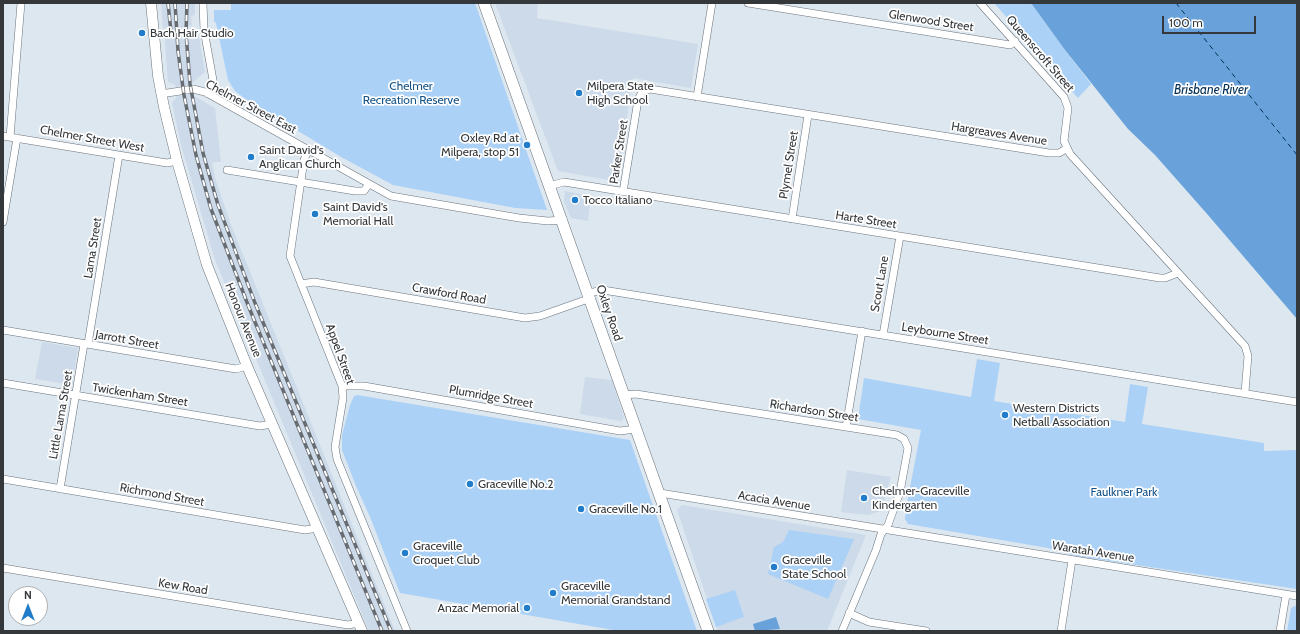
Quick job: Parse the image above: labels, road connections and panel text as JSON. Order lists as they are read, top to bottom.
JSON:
{
  "streets": {
    "main road": ["Oxley Road", "Honour Avenue"],
    "street": [
      "Glenwood Street",
      "Queenscroft Street",
      "Chelmer Street East",
      "Hargreaves Avenue",
      "Chelmer Street West",
      "Parker Street",
      "Plymel Street",
      "Harte Street",
      "Lama Street",
      "Scout Lane",
      "Crawford Road",
      "Leybourne Street",
      "Jarrott Street",
      "Appel Street",
      "Twickenham Street",
      "Plumridge Street",
      "Richardson Street",
      "Little Lama Street",
      "Richmond Street",
      "Acacia Avenue",
      "Waratah Avenue",
      "Kew Road"
    ]
  },
  "crossings": [
    ["Glenwood Street", "Queenscroft Street"],
    ["Queenscroft Street", "Hargreaves Avenue"],
    ["Chelmer Street East", "Oxley Road"],
    ["Chelmer Street East", "Honour Avenue"],
    ["Chelmer Street East", "Appel Street"],
    ["Hargreaves Avenue", "Parker Street"],
    ["Hargreaves Avenue", "Plymel Street"],
    ["Chelmer Street West", "Lama Street"],
    ["Chelmer Street West", "Honour Avenue"],
    ["Parker Street", "Harte Street"],
    ["Plymel Street", "Harte Street"],
    ["Harte Street", "Scout Lane"],
    ["Harte Street", "Oxley Road"],
    ["Lama Street", "Jarrott Street"],
    ["Lama Street", "Little Lama Street"],
    ["Scout Lane", "Leybourne Street"],
    ["Crawford Road", "Oxley Road"],
    ["Crawford Road", "Leybourne Street"],
    ["Crawford Road", "Appel Street"],
    ["Oxley Road", "Leybourne Street"],
    ["Oxley Road", "Plumridge Street"],
    ["Oxley Road", "Richardson Street"],
    ["Oxley Road", "Acacia Avenue"],
    ["Honour Avenue", "Jarrott Street"],
    ["Honour Avenue", "Twickenham Street"],
    ["Honour Avenue", "Richmond Street"],
    ["Honour Avenue", "Kew Road"],
    ["Jarrott Street", "Little Lama Street"],
    ["Appel Street", "Plumridge Street"],
    ["Twickenham Street", "Little Lama Street"],
    ["Richardson Street", "Acacia Avenue"],
    ["Richardson Street", "Waratah Avenue"],
    ["Little Lama Street", "Richmond Street"],
    ["Acacia Avenue", "Waratah Avenue"]
  ],
  "water": ["Brisbane River"],
  "parks": ["Chelmer Recreation Reserve", "Faulkner Park"],
  "places": [
    "Bach Hair Studio",
    "Milpera State High School",
    "Oxley Rd at Milpera, stop 51",
    "Saint David's Anglican Church",
    "Tocco Italiano",
    "Saint David's Memorial Hall",
    "Western Districts Netball Association",
    "Graceville No.2",
    "Chelmer-Graceville Kindergarten",
    "Graceville No.1",
    "Graceville Croquet Club",
    "Graceville State School",
    "Graceville Memorial Grandstand",
    "Anzac Memorial"
  ],
  "scale_bar": "100 m",
  "north": "top"
}
